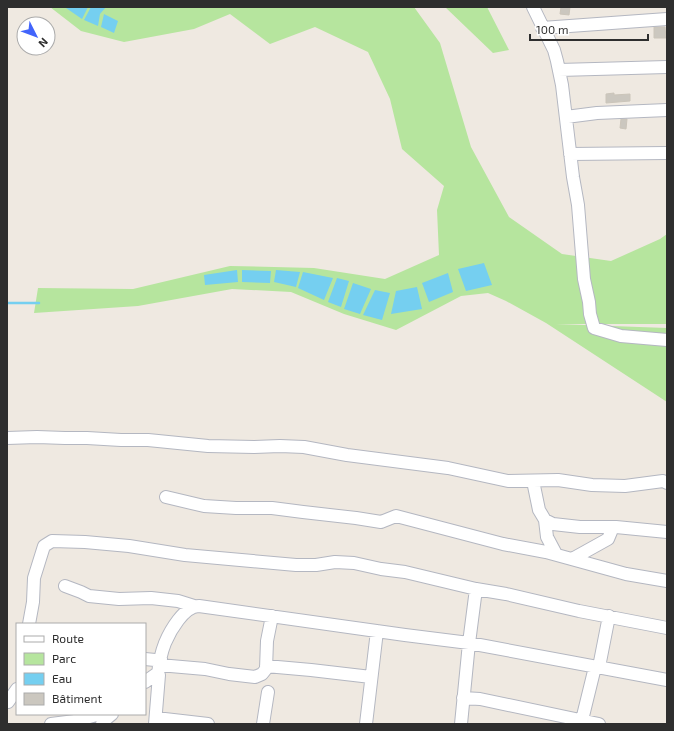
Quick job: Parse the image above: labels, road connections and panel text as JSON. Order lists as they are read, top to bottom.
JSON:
{
  "legend": [
    "Route",
    "Parc",
    "Eau",
    "Bâtiment"
  ],
  "scale_bar": "100 m",
  "north": "bottom right"
}
